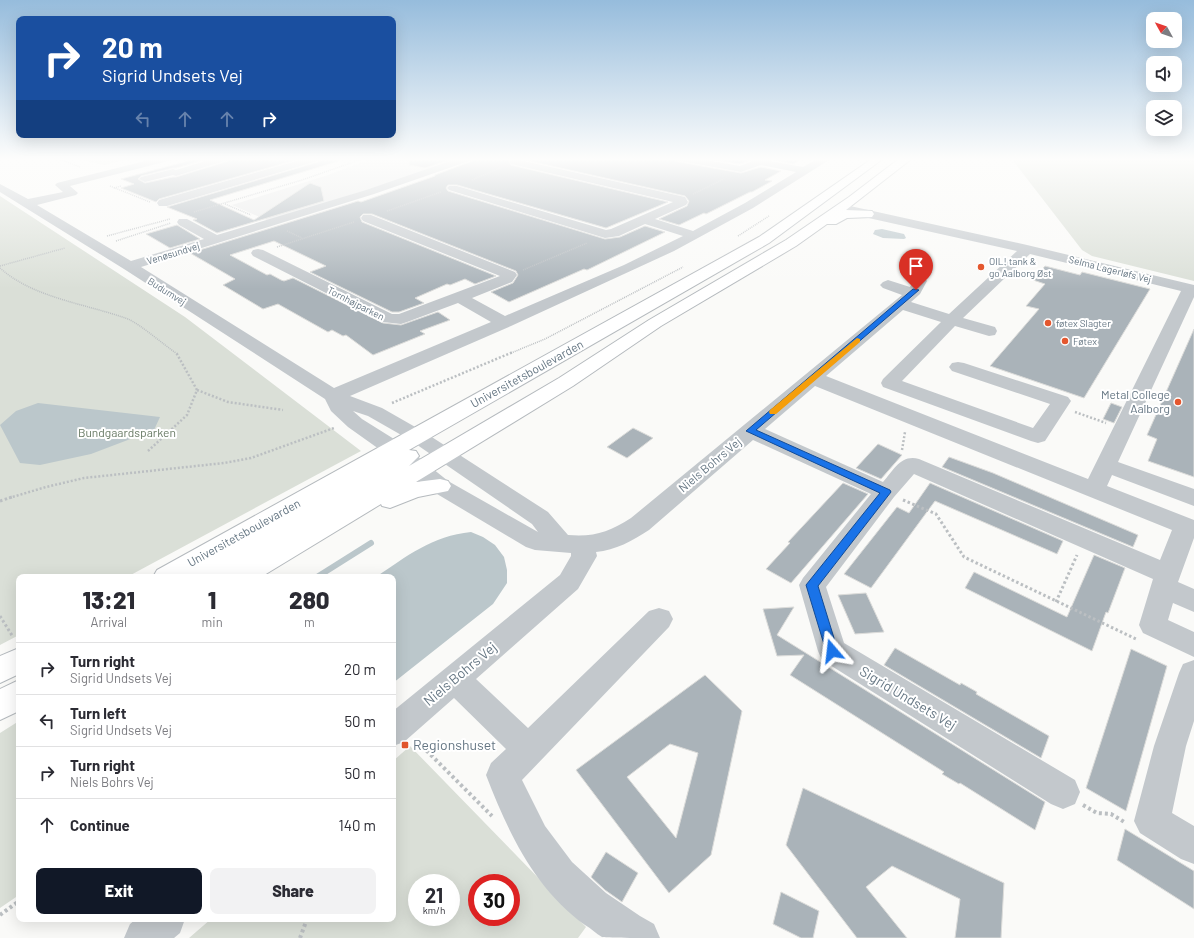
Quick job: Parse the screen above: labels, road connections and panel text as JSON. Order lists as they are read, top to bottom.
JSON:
{
  "streets": {
    "main road": ["Universitetsboulevarden"],
    "street": [
      "Venøsundvej",
      "Selma Lagerløfs Vej",
      "Budumvej",
      "Tornhøjparken",
      "Niels Bohrs Vej",
      "Sigrid Undsets Vej"
    ]
  },
  "crossings": [
    ["Venøsundvej", "Budumvej"],
    ["Selma Lagerløfs Vej", "Universitetsboulevarden"],
    ["Budumvej", "Universitetsboulevarden"],
    ["Budumvej", "Niels Bohrs Vej"],
    ["Universitetsboulevarden", "Niels Bohrs Vej"]
  ],
  "parks": ["Bundgaardsparken"],
  "places": {
    "other": [
      "OIL! tank & go Aalborg Øst",
      "føtex Slagter",
      "Føtex",
      "Metal College Aalborg"
    ],
    "transit": ["Regionshuset"]
  },
  "north": "top left",
  "page": {
    "turn": ["20 m", "Sigrid Undsets Vej"],
    "eta": [
      "13:21",
      "Arrival",
      "1",
      "min",
      "280",
      "m"
    ],
    "list": [
      {
        "name": "Turn right",
        "note": "Sigrid Undsets Vej",
        "value": "20 m"
      },
      {
        "name": "Turn left",
        "note": "Sigrid Undsets Vej",
        "value": "50 m"
      },
      {
        "name": "Turn right",
        "note": "Niels Bohrs Vej",
        "value": "50 m"
      },
      {
        "name": "Continue",
        "value": "140 m"
      }
    ],
    "buttons": ["Exit", "Share"],
    "speed": "21 km/h",
    "limit": "30"
  }
}
